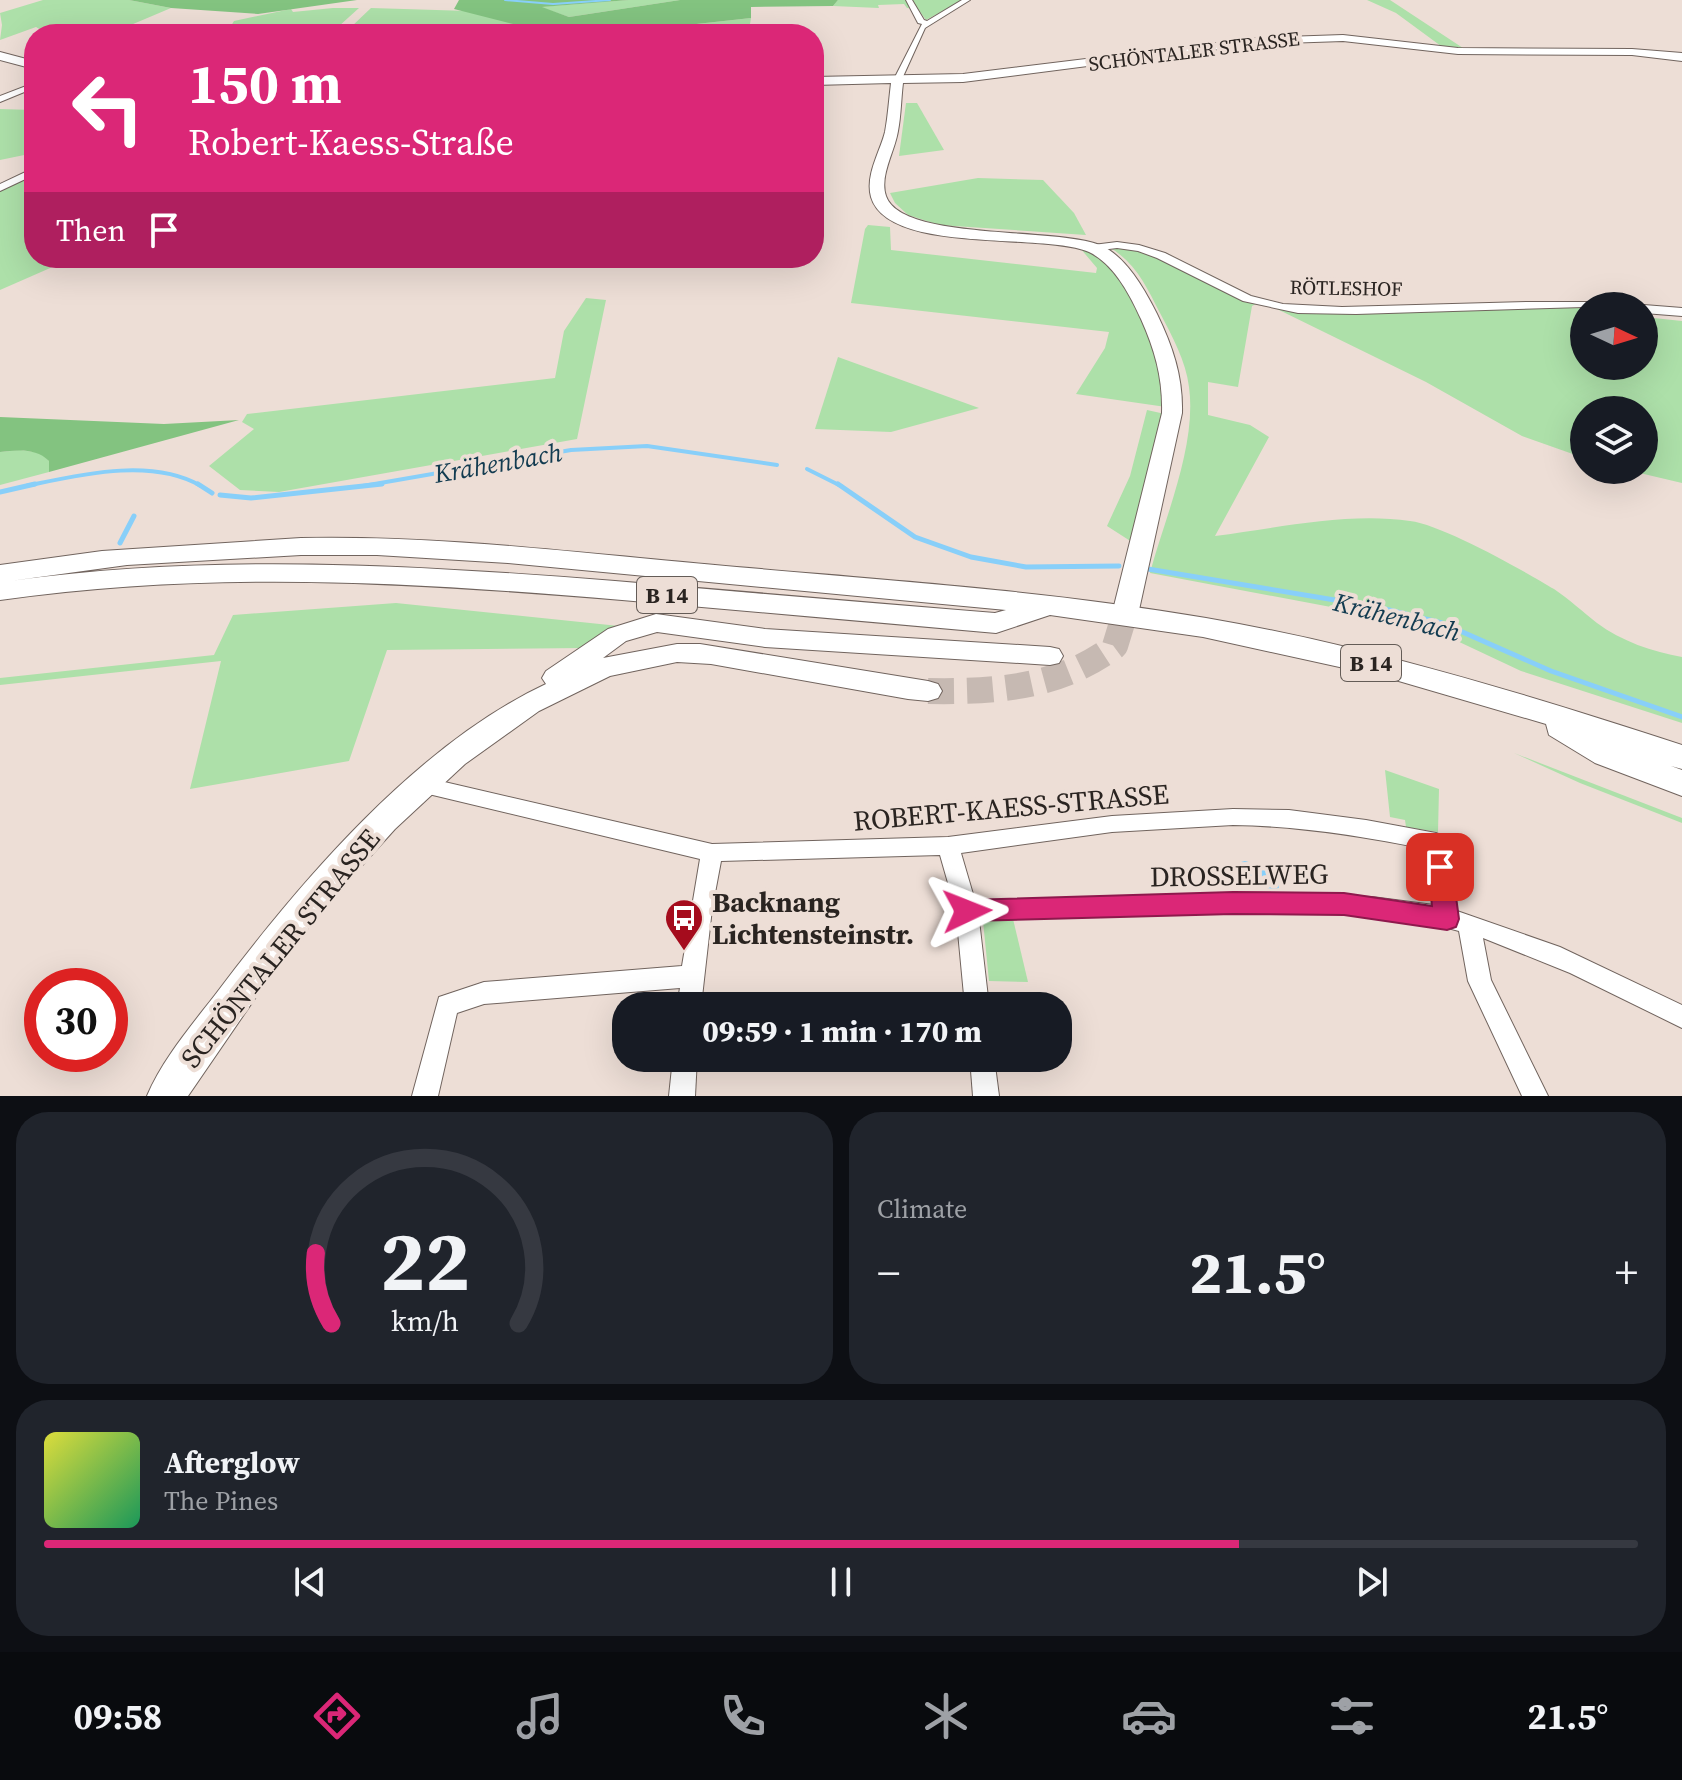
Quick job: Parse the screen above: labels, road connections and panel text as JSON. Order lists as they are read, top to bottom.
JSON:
{
  "streets": {
    "main road": ["B 14"],
    "street": [
      "SCHÖNTALER STRASSE",
      "RÖTLESHOF",
      "ROBERT-KAESS-STRASSE",
      "DROSSELWEG"
    ]
  },
  "crossings": [
    ["SCHÖNTALER STRASSE", "ROBERT-KAESS-STRASSE"],
    ["ROBERT-KAESS-STRASSE", "DROSSELWEG"]
  ],
  "water": ["Krähenbach"],
  "places": {
    "bus stop": ["Backnang Lichtensteinstr."]
  },
  "north": "right",
  "page": {
    "turn": ["150 m", "Robert-Kaess-Straße"],
    "then": "Then",
    "limit": "30",
    "trip": "09:59 · 1 min · 170 m",
    "tile": "Climate",
    "heat": ["−", "21.5°", "+"],
    "song": ["Afterglow", "The Pines"],
    "tabs": ["09:58", "21.5°"],
    "gauge": ["22", "km/h"]
  }
}
